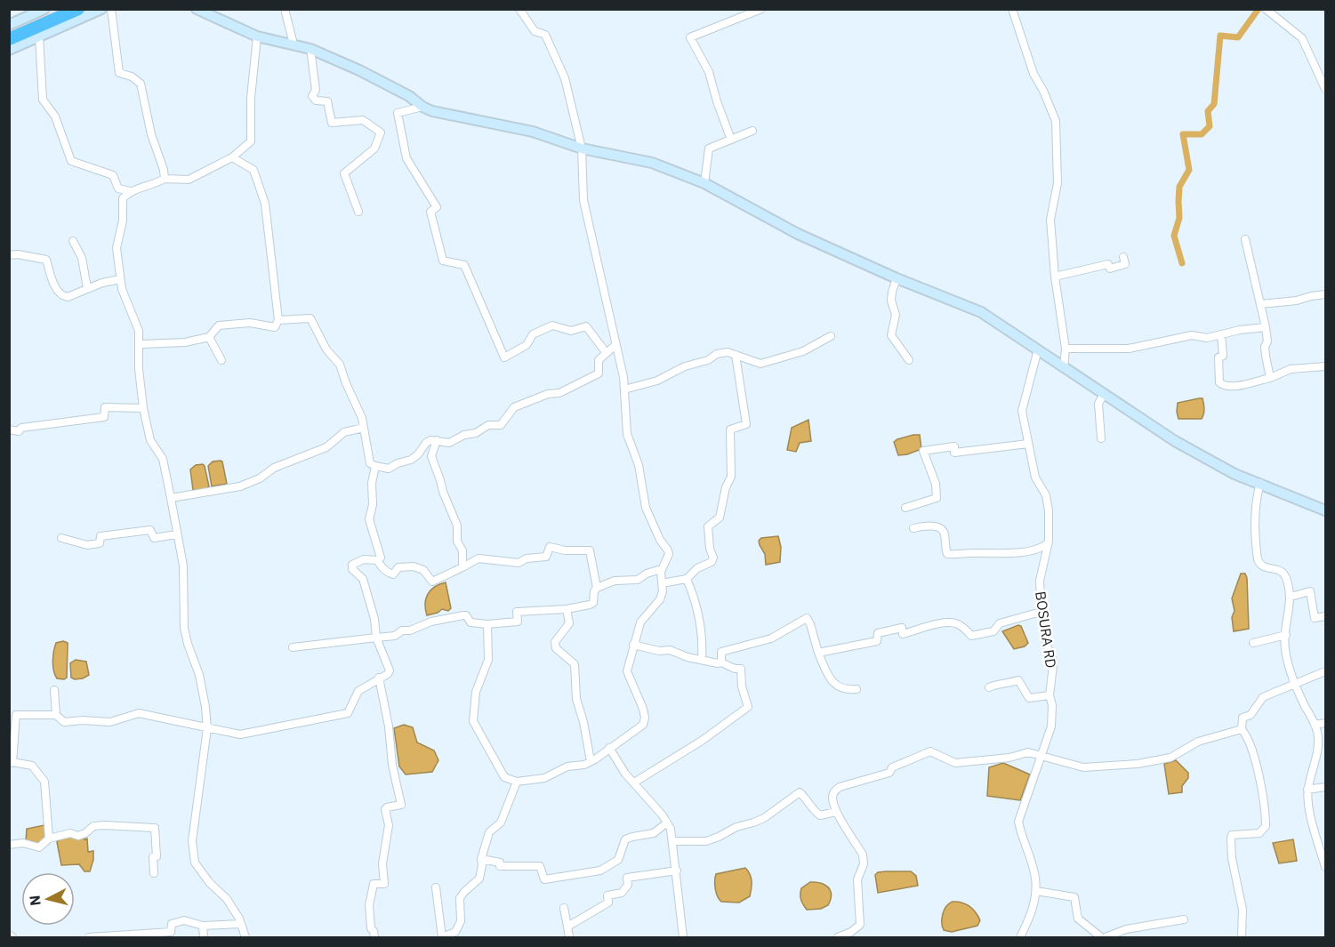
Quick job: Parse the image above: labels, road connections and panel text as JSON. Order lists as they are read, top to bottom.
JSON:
{
  "streets": {
    "street": ["BOSURA RD"]
  },
  "north": "left"
}
